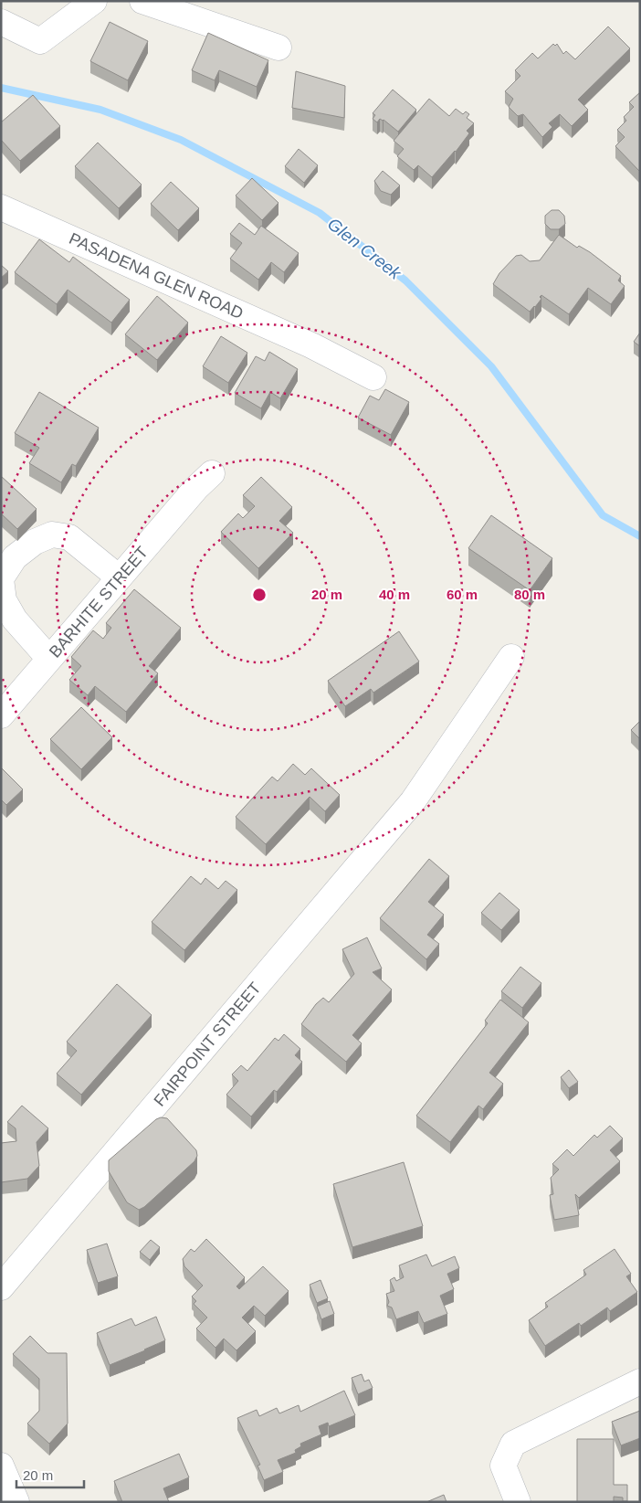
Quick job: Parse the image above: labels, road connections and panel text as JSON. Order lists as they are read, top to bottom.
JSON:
{
  "streets": {
    "street": ["PASADENA GLEN ROAD", "BARHITE STREET", "FAIRPOINT STREET"]
  },
  "water": ["Glen Creek"],
  "scale_bar": "20 m",
  "rings": [
    "20 m",
    "40 m",
    "60 m",
    "80 m"
  ]
}
